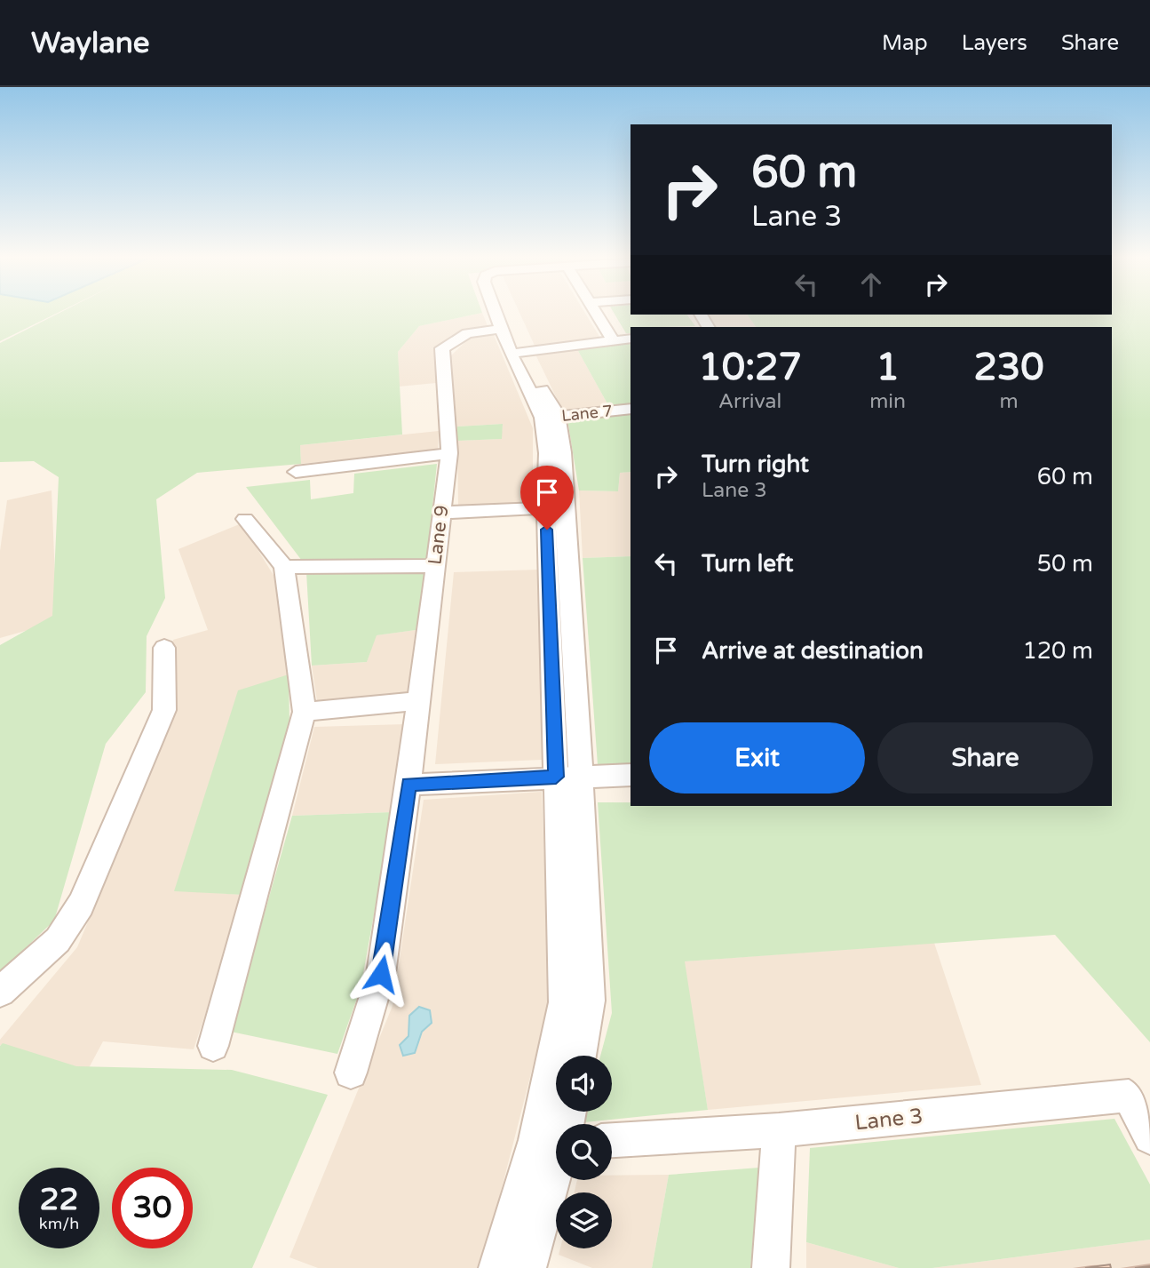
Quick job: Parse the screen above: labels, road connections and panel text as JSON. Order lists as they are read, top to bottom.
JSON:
{
  "streets": {
    "street": ["Lane 7", "Lane 9", "Lane 3"]
  },
  "page": {
    "header": "Waylane",
    "nav": ["Map", "Layers", "Share"],
    "turn": ["60 m", "Lane 3"],
    "eta": [
      "10:27",
      "Arrival",
      "1",
      "min",
      "230",
      "m"
    ],
    "list": [
      {
        "name": "Turn right",
        "note": "Lane 3",
        "value": "60 m"
      },
      {
        "name": "Turn left",
        "value": "50 m"
      },
      {
        "name": "Arrive at destination",
        "value": "120 m"
      }
    ],
    "buttons": ["Exit", "Share"],
    "speed": "22 km/h",
    "limit": "30"
  }
}
